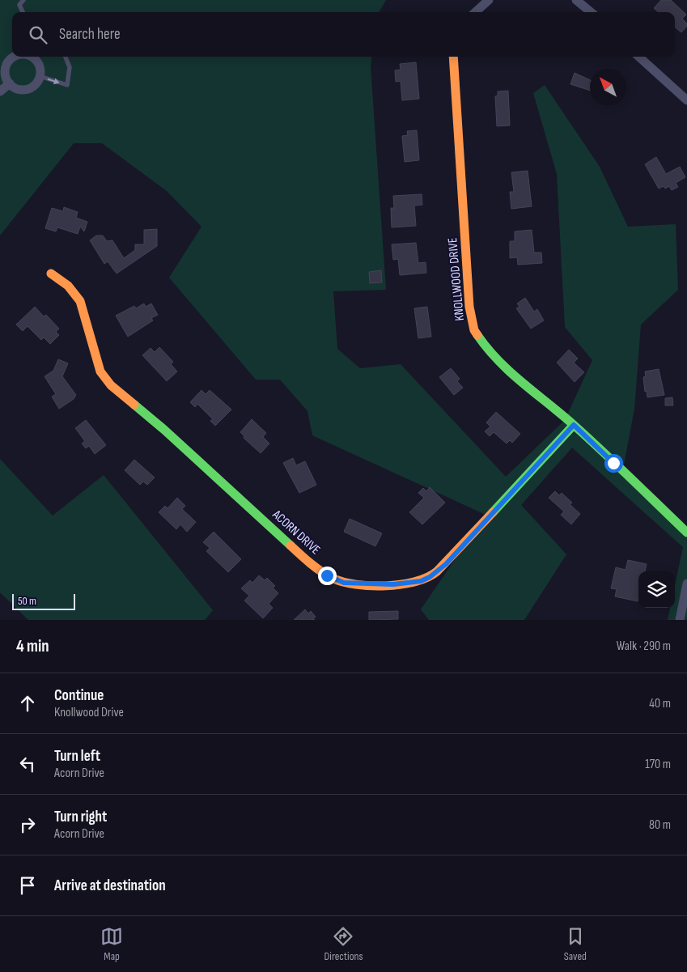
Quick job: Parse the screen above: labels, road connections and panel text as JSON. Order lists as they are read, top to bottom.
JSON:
{
  "streets": {
    "street": ["KNOLLWOOD DRIVE", "ACORN DRIVE"]
  },
  "crossings": [
    ["KNOLLWOOD DRIVE", "ACORN DRIVE"]
  ],
  "scale_bar": "50 m",
  "north": "top left",
  "page": {
    "search": "Search here",
    "scale": "50 m",
    "heading": ["4 min", "Walk · 290 m"],
    "list": [
      ["Continue", "Knollwood Drive", "40 m"],
      ["Turn left", "Acorn Drive", "170 m"],
      ["Turn right", "Acorn Drive", "80 m"],
      "Arrive at destination"
    ],
    "nav": ["Map", "Directions", "Saved"]
  }
}
